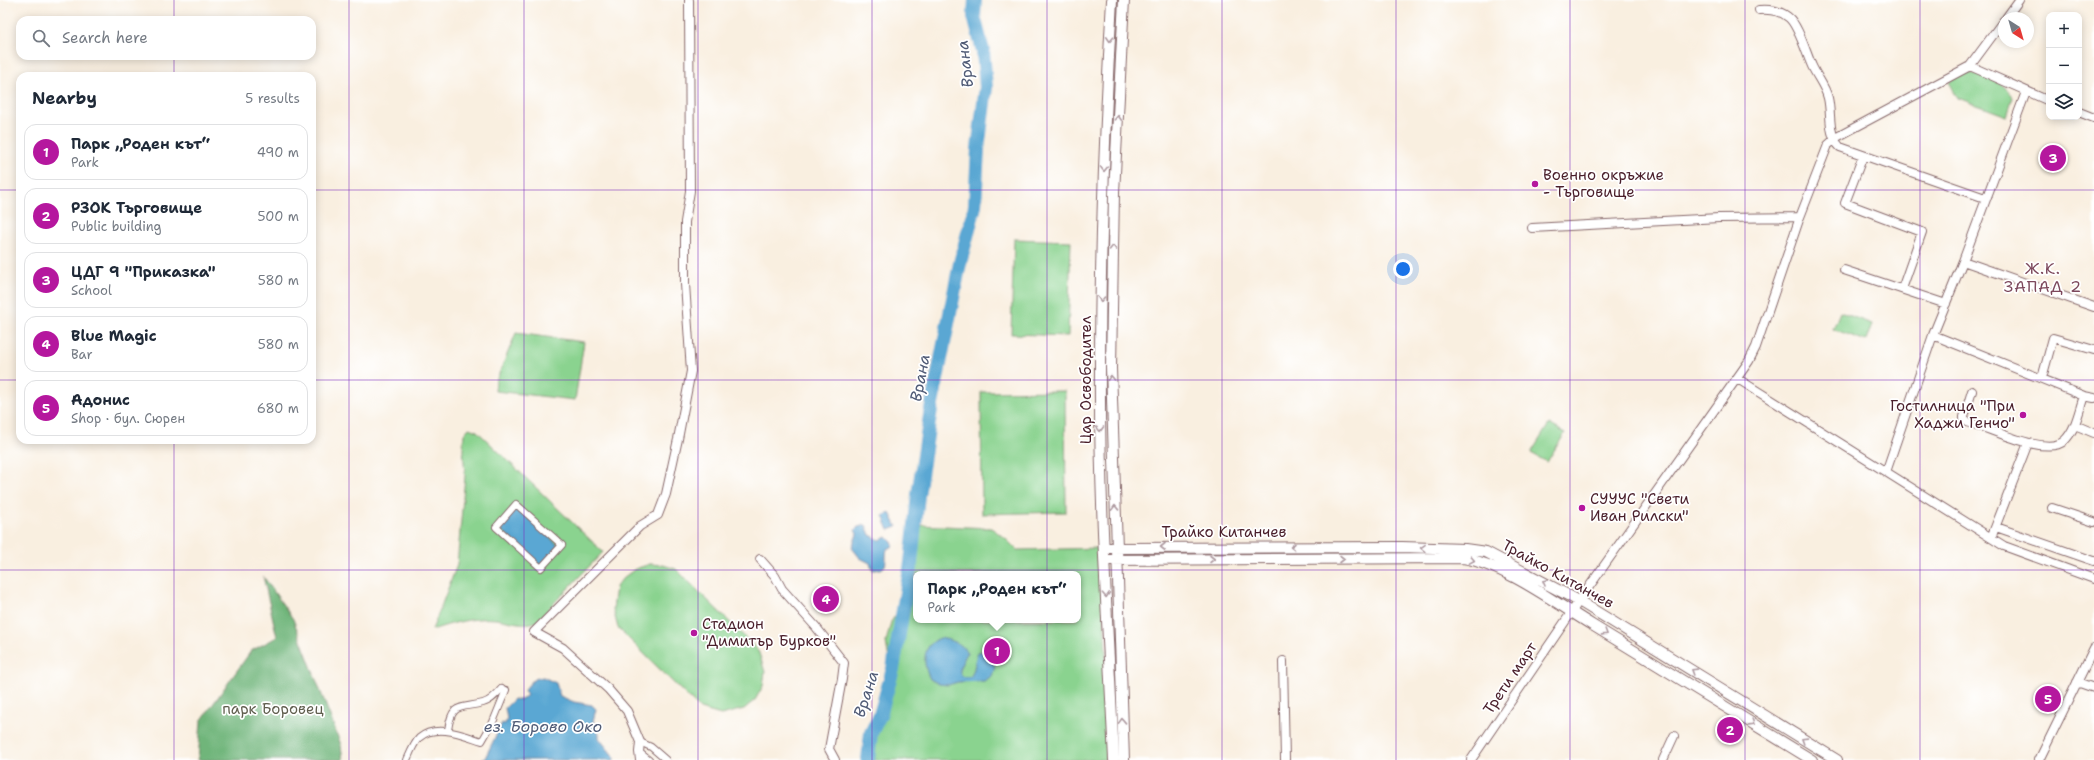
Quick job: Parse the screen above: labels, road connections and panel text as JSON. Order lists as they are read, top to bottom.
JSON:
{
  "streets": {
    "street": ["Цар Освободител", "Трайко Китанчев", "Трети март"]
  },
  "crossings": [
    ["Цар Освободител", "Трайко Китанчев"],
    ["Трайко Китанчев", "Трети март"]
  ],
  "districts": ["Ж.К. ЗАПАД 2"],
  "water": ["Врана", "ез. Борово Око"],
  "parks": ["парк Боровец"],
  "places": [
    "Военно окръжие - Търговище",
    "Гостилница \"При Хаджи Генчо\"",
    "СУУУС \"Свети Иван Рилски\"",
    "Стадион \"Димитър Бурков\""
  ],
  "north": "bottom right",
  "page": {
    "map_buttons": ["+", "−"],
    "search": "Search here",
    "heading": ["Nearby", "5 results"],
    "list": [
      {
        "mark": "1",
        "name": "Парк „Роден кът“",
        "note": "Park",
        "value": "490 m"
      },
      {
        "mark": "2",
        "name": "РЗОК Търговище",
        "note": "Public building",
        "value": "500 m"
      },
      {
        "mark": "3",
        "name": "ЦДГ 9 \"Приказка\"",
        "note": "School",
        "value": "580 m"
      },
      {
        "mark": "4",
        "name": "Blue Magic",
        "note": "Bar",
        "value": "580 m"
      },
      {
        "mark": "5",
        "name": "Адонис",
        "note": "Shop · бул. Сюрен",
        "value": "680 m"
      }
    ],
    "pins": [
      "3",
      "4",
      "1",
      "5",
      "2"
    ],
    "popup": ["Парк „Роден кът“", "Park"]
  }
}
